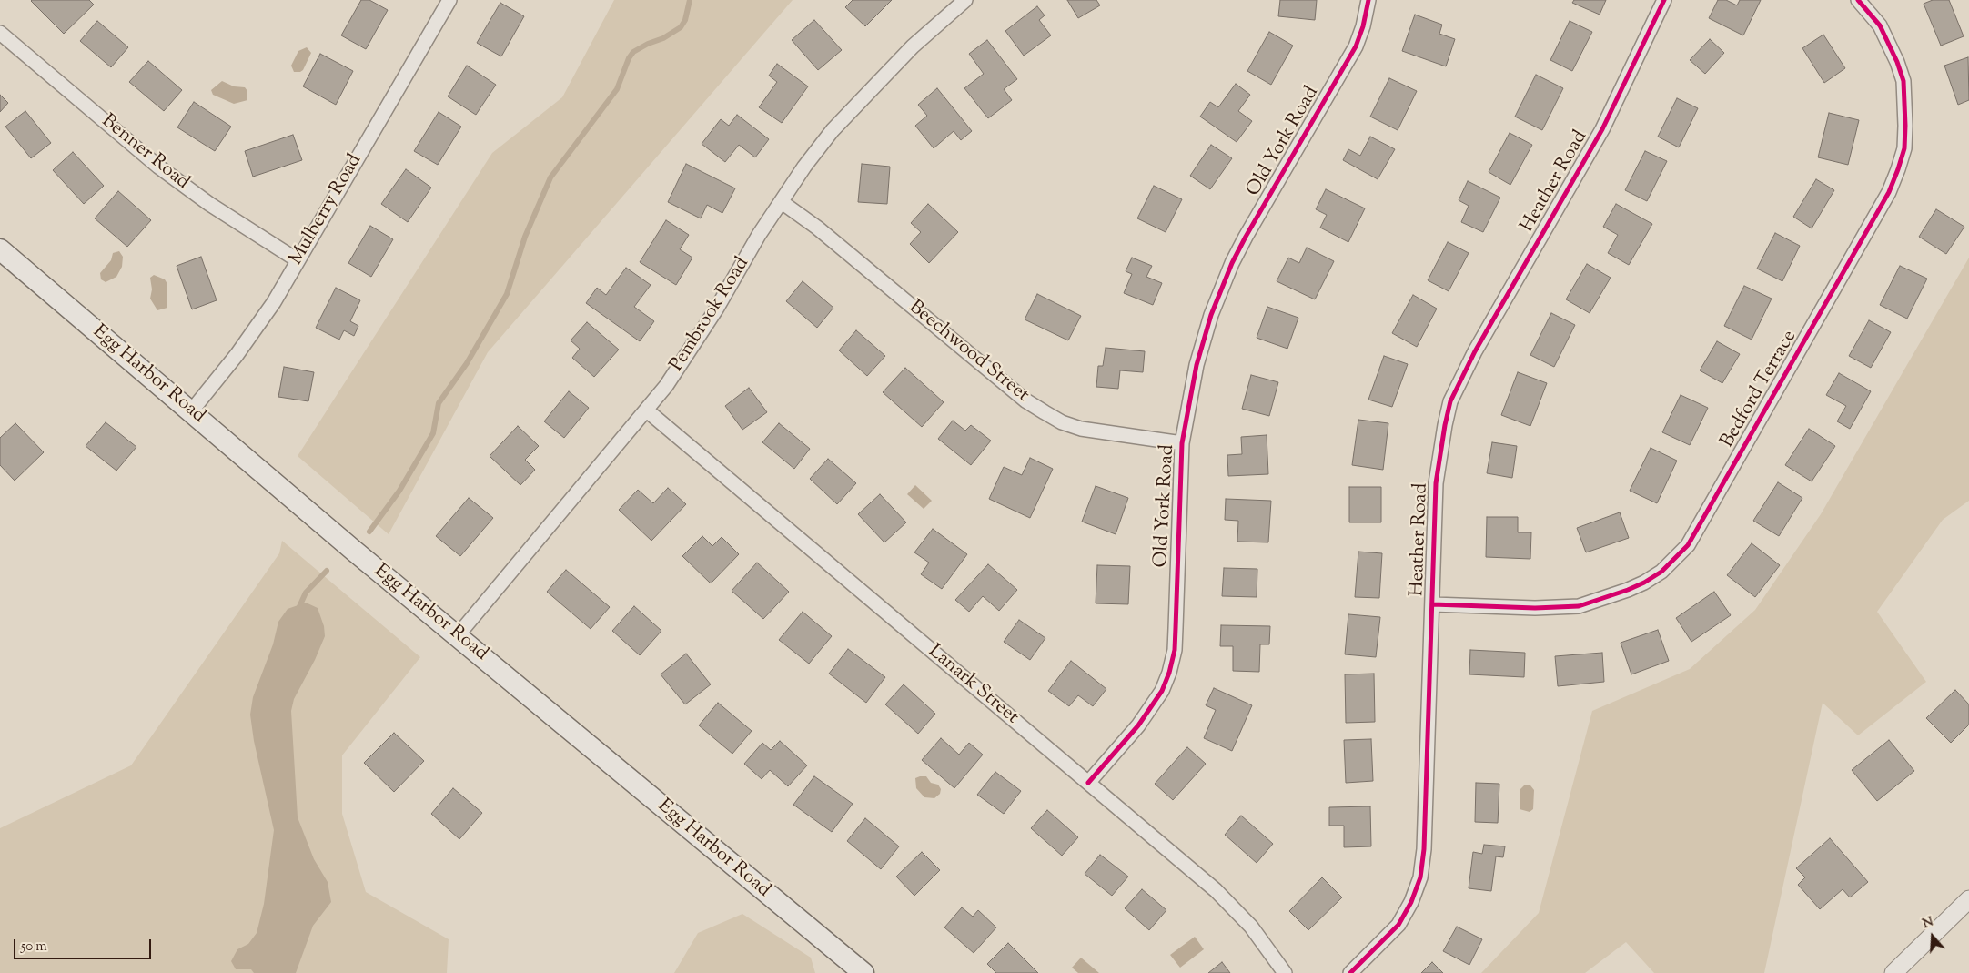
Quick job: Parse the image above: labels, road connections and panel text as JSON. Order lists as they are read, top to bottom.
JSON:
{
  "streets": {
    "main road": ["Egg Harbor Road"],
    "street": [
      "Old York Road",
      "Benner Road",
      "Heather Road",
      "Mulberry Road",
      "Pembrook Road",
      "Beechwood Street",
      "Bedford Terrace",
      "Lanark Street"
    ]
  },
  "crossings": [
    ["Old York Road", "Beechwood Street"],
    ["Old York Road", "Lanark Street"],
    ["Benner Road", "Mulberry Road"],
    ["Heather Road", "Bedford Terrace"],
    ["Mulberry Road", "Egg Harbor Road"],
    ["Pembrook Road", "Beechwood Street"],
    ["Pembrook Road", "Egg Harbor Road"],
    ["Pembrook Road", "Lanark Street"]
  ],
  "scale_bar": "50 m",
  "north": "top"
}
